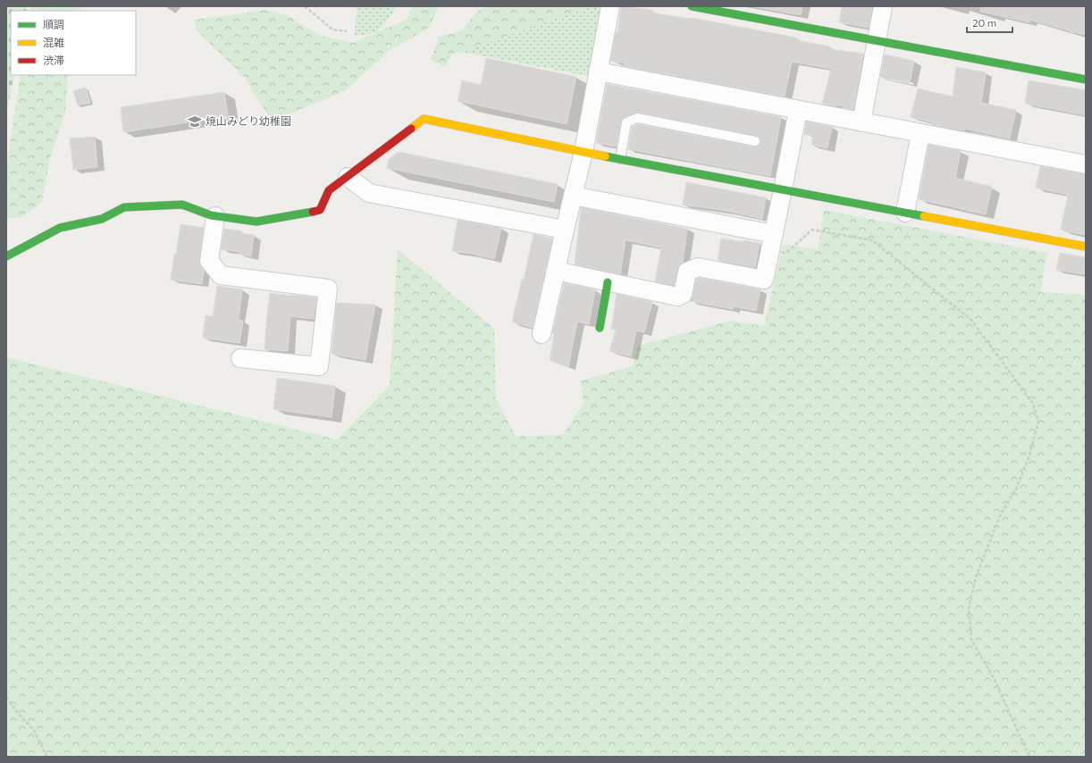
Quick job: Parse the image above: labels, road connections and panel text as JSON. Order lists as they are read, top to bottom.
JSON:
{
  "places": {
    "school or university": ["焼山みどり幼稚園"]
  },
  "legend": ["順調", "混雑", "渋滞"],
  "scale_bar": "20 m"
}
